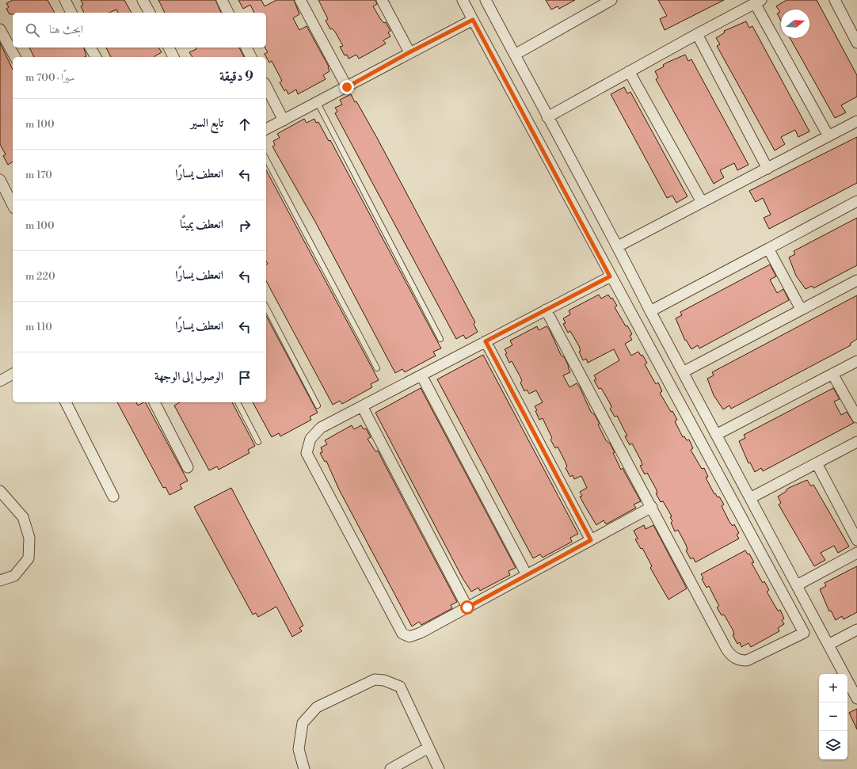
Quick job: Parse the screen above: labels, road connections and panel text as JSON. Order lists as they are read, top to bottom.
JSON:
{
  "north": "right",
  "page": {
    "search": "ابحث هنا",
    "heading": ["9 دقيقة", "سيرًا · 700 m"],
    "list": [
      ["تابع السير", "100 m"],
      ["انعطف يسارًا", "170 m"],
      ["انعطف يمينًا", "100 m"],
      ["انعطف يسارًا", "220 m"],
      ["انعطف يسارًا", "110 m"],
      "الوصول إلى الوجهة"
    ],
    "map_buttons": ["+", "−"]
  }
}
